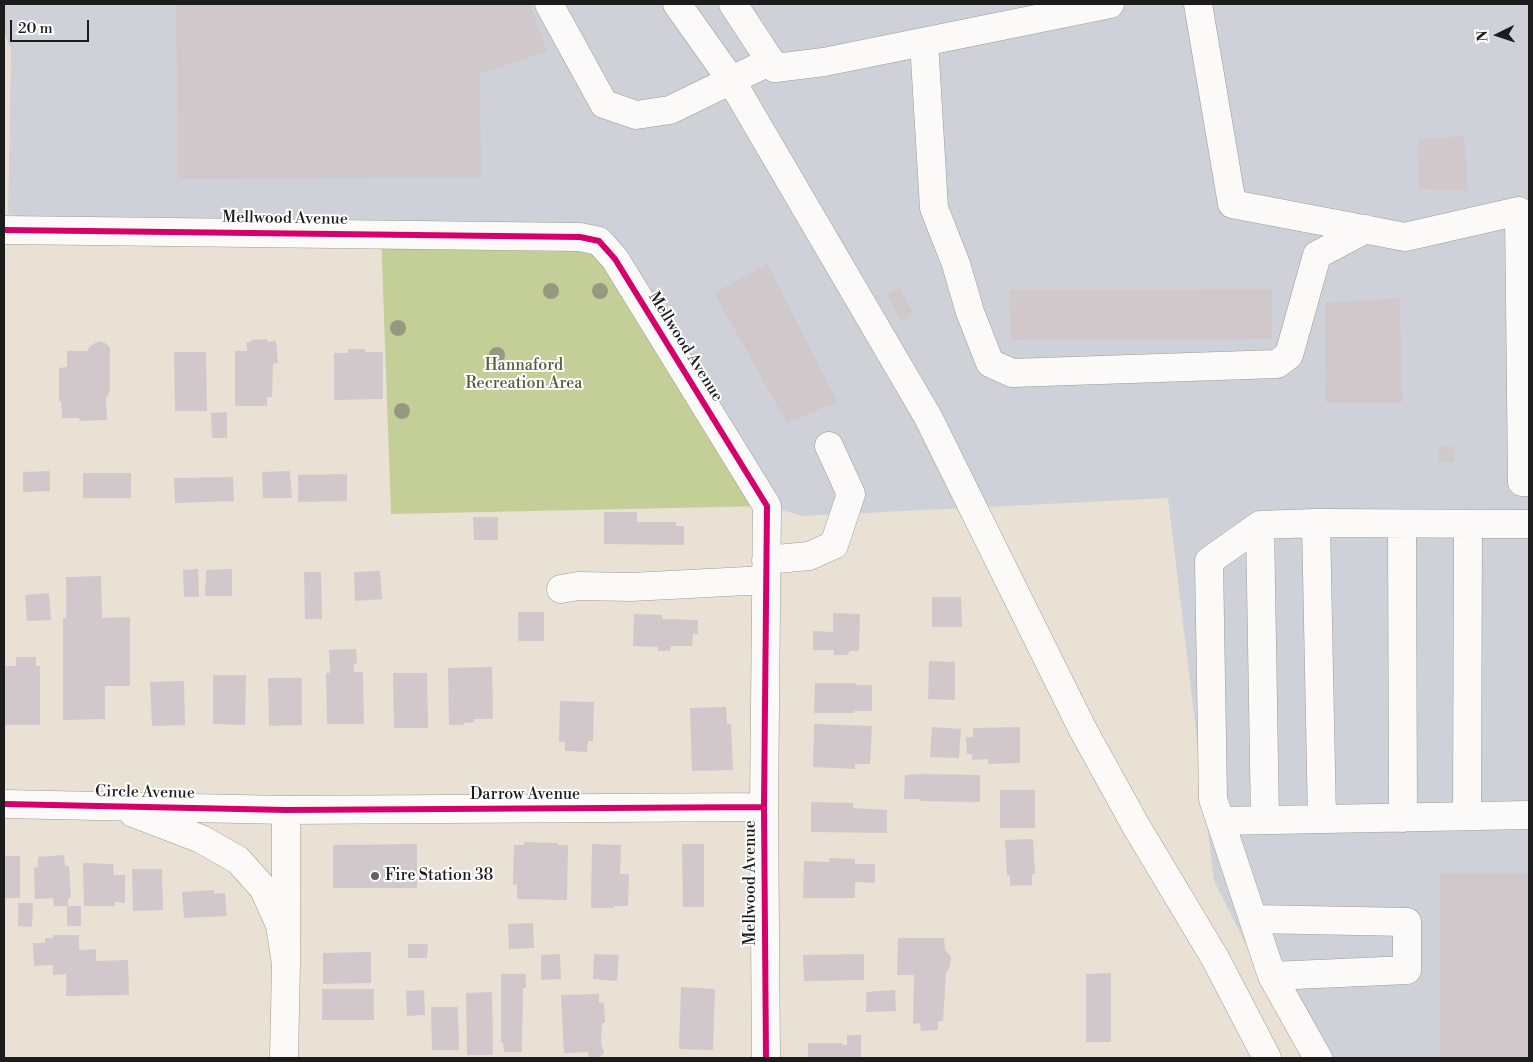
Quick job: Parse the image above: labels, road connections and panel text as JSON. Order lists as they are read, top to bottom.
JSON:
{
  "streets": {
    "street": ["Mellwood Avenue", "Circle Avenue", "Darrow Avenue"]
  },
  "crossings": [
    ["Mellwood Avenue", "Darrow Avenue"],
    ["Circle Avenue", "Darrow Avenue"]
  ],
  "parks": ["Hannaford Recreation Area"],
  "places": ["Fire Station 38"],
  "scale_bar": "20 m",
  "north": "left"
}
